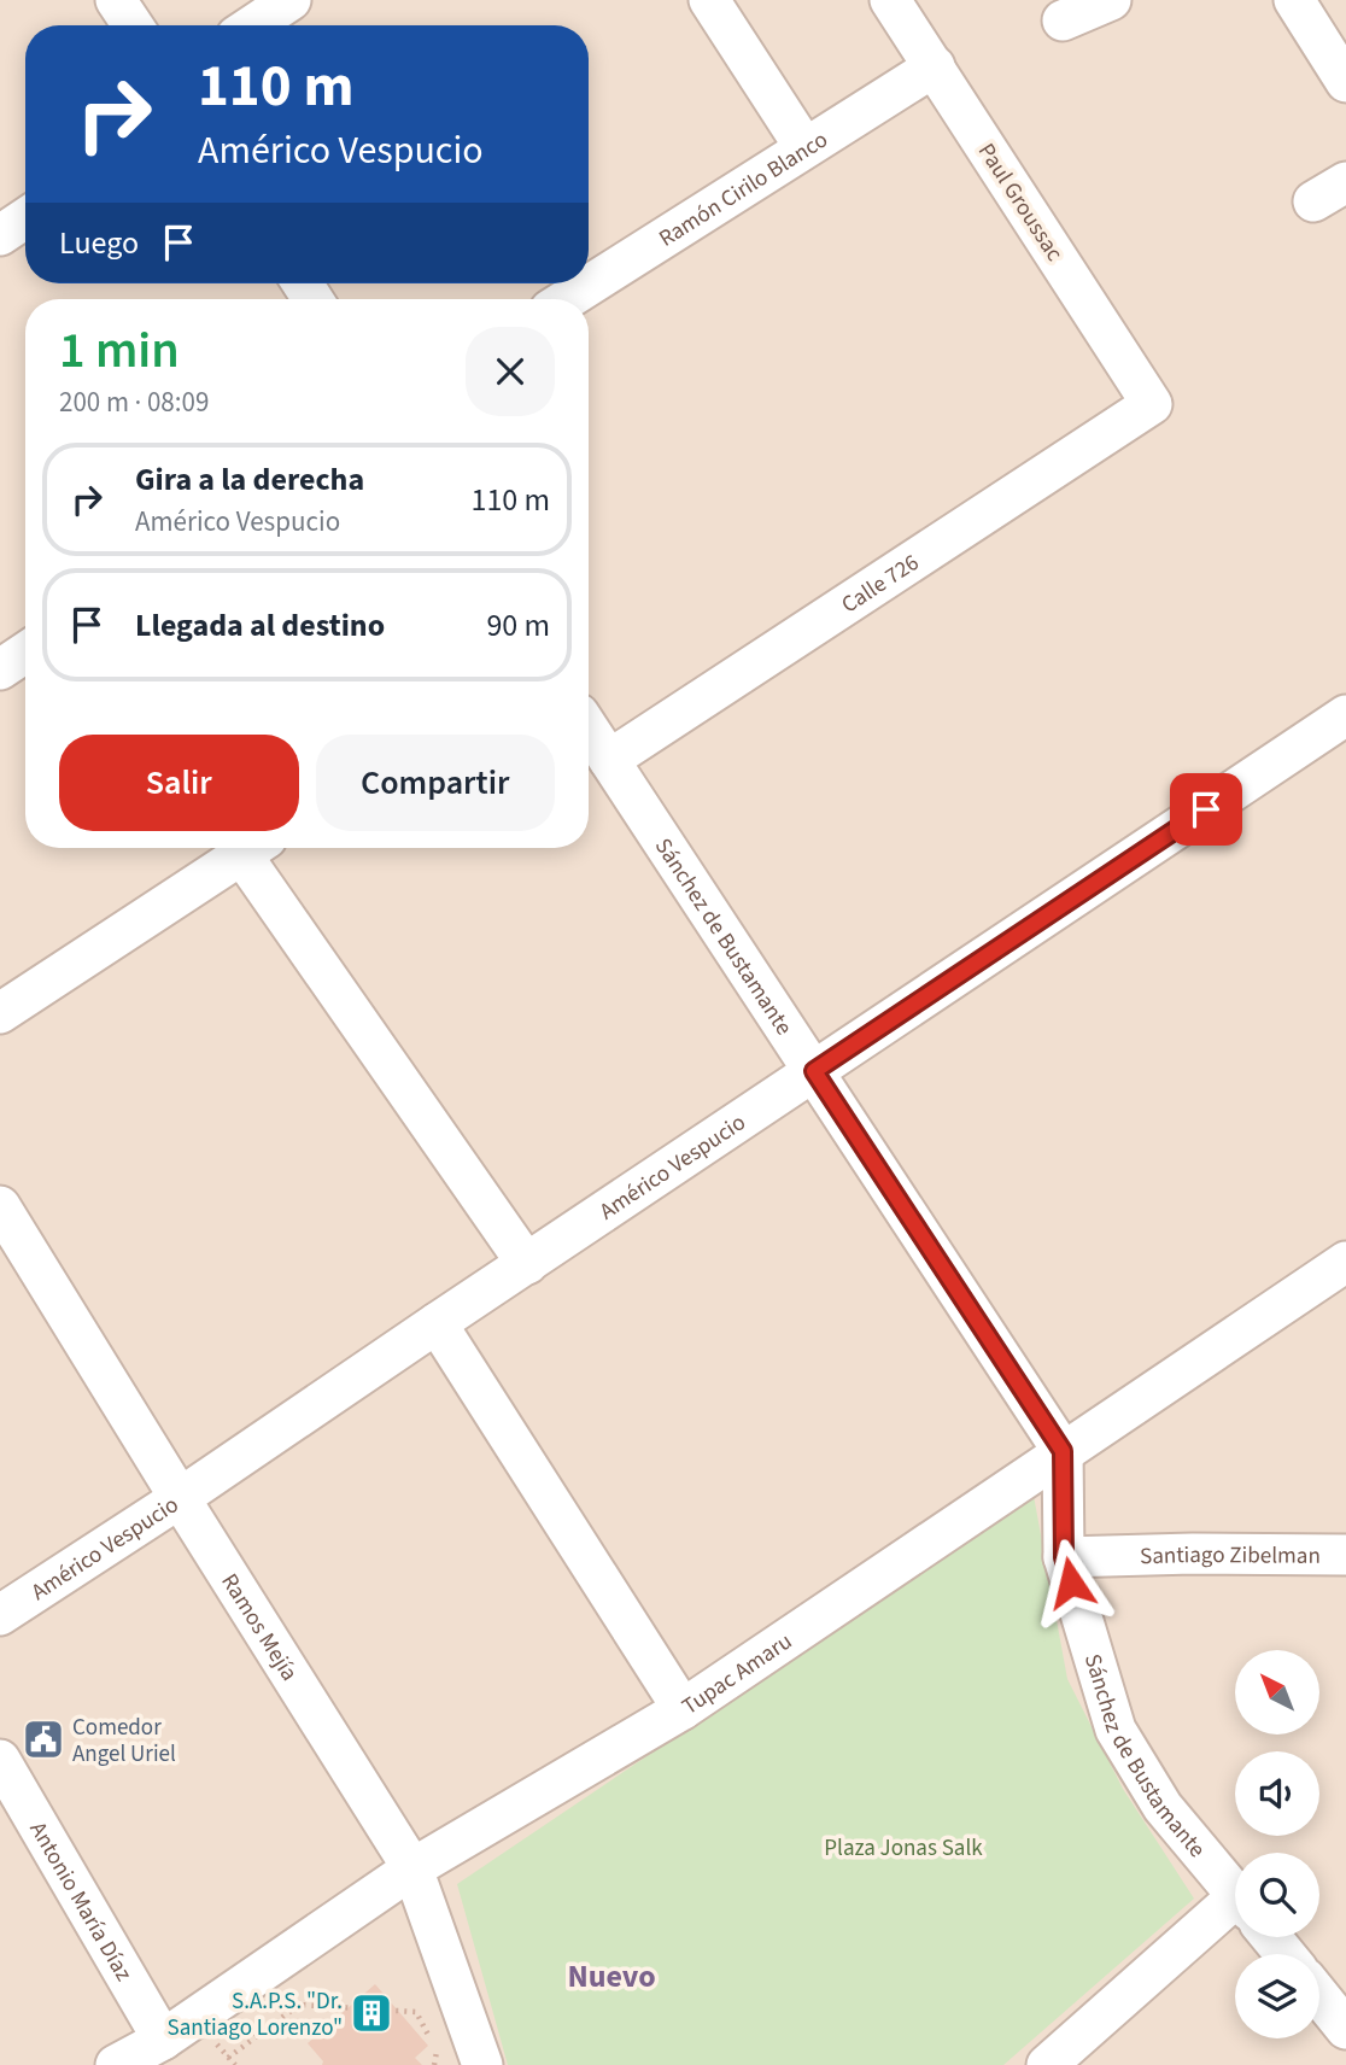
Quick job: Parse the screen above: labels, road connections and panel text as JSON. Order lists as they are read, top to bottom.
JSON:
{
  "streets": {
    "street": [
      "Ramón Cirilo Blanco",
      "Paul Groussac",
      "Calle 726",
      "Sánchez de Bustamante",
      "Américo Vespucio",
      "Santiago Zibelman",
      "Ramos Mejía",
      "Tupac Amaru",
      "Antonio María Díaz"
    ]
  },
  "crossings": [
    ["Ramón Cirilo Blanco", "Paul Groussac"],
    ["Paul Groussac", "Calle 726"],
    ["Calle 726", "Sánchez de Bustamante"],
    ["Sánchez de Bustamante", "Américo Vespucio"],
    ["Sánchez de Bustamante", "Santiago Zibelman"],
    ["Sánchez de Bustamante", "Tupac Amaru"],
    ["Américo Vespucio", "Ramos Mejía"],
    ["Ramos Mejía", "Tupac Amaru"],
    ["Tupac Amaru", "Antonio María Díaz"]
  ],
  "districts": ["Nuevo"],
  "parks": ["Plaza Jonas Salk"],
  "places": {
    "public building": ["Comedor Angel Uriel"],
    "building": ["S.A.P.S. \"Dr. Santiago Lorenzo\""]
  },
  "north": "top left",
  "page": {
    "turn": ["110 m", "Américo Vespucio"],
    "then": "Luego",
    "heading": ["1 min", "200 m · 08:09"],
    "list": [
      {
        "name": "Gira a la derecha",
        "note": "Américo Vespucio",
        "value": "110 m"
      },
      {
        "name": "Llegada al destino",
        "value": "90 m"
      }
    ],
    "buttons": ["Salir", "Compartir"]
  }
}
